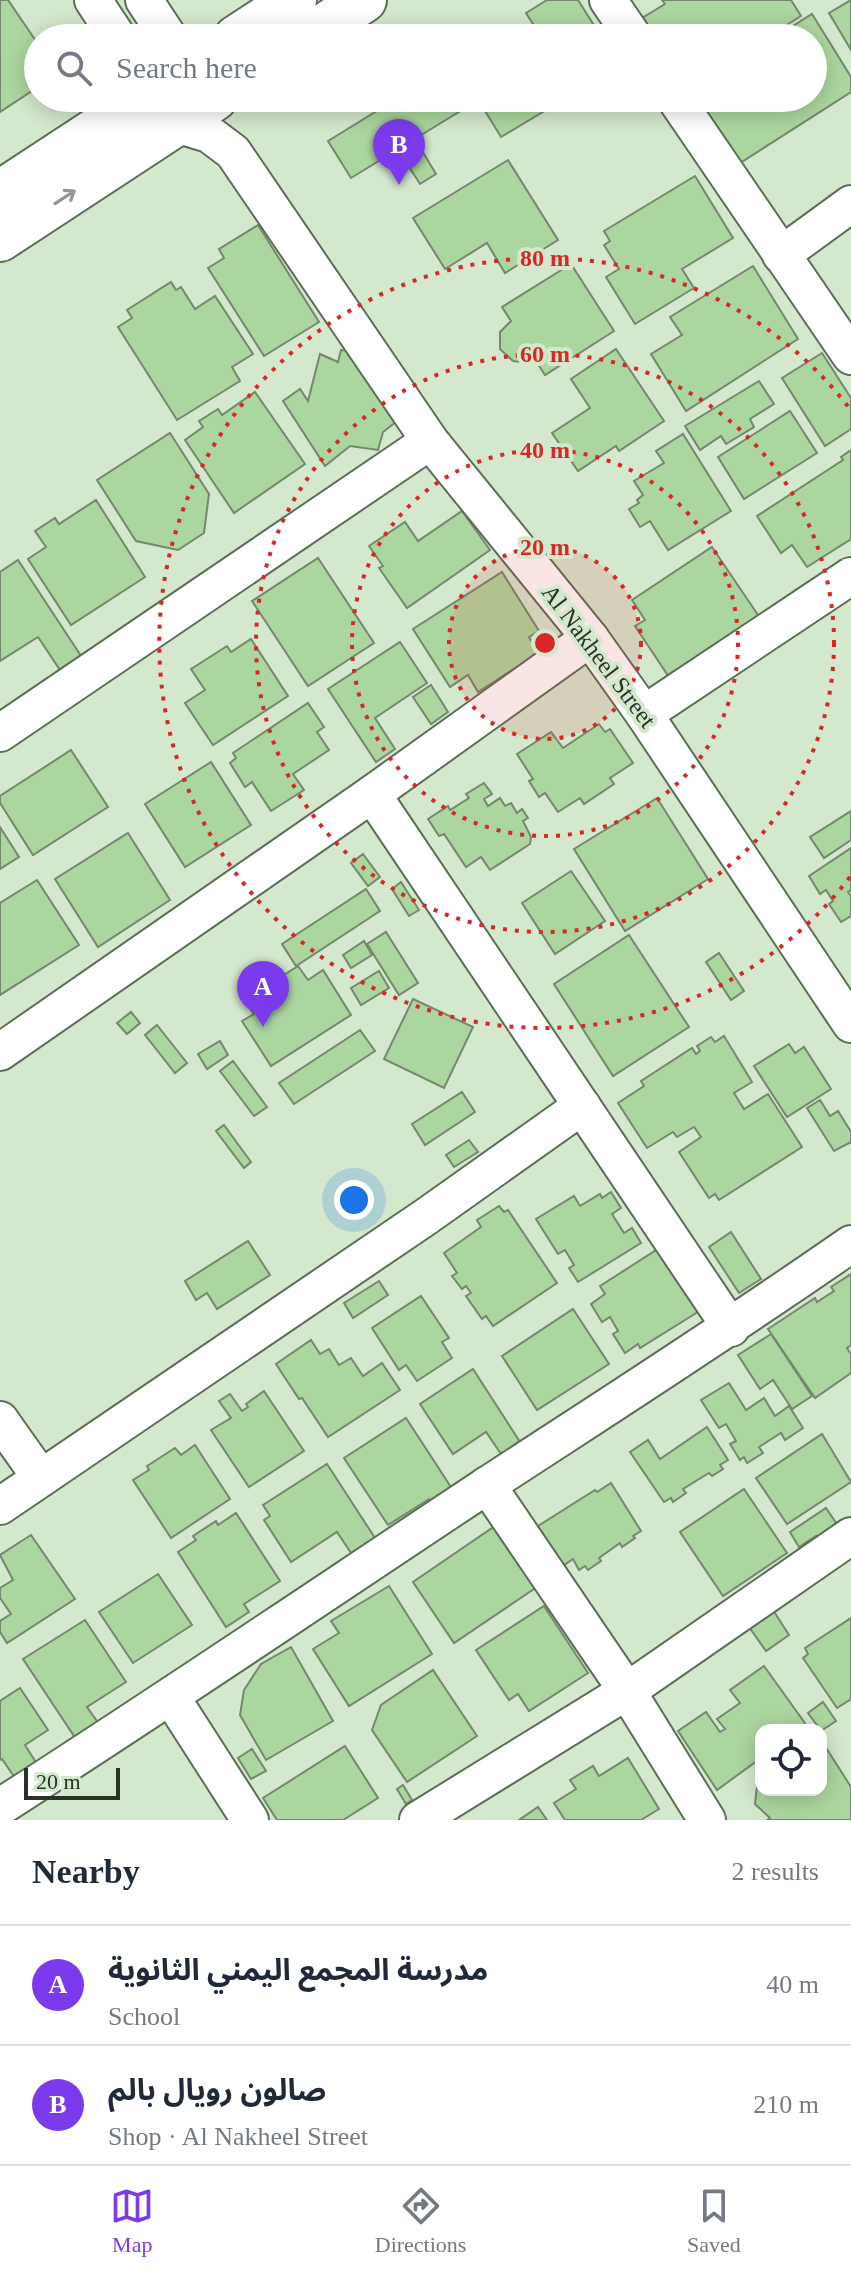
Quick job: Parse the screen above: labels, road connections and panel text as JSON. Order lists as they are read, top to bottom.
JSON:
{
  "streets": {
    "street": ["Al Nakheel Street"]
  },
  "scale_bar": "20 m",
  "page": {
    "search": "Search here",
    "pins": ["B", "A"],
    "scale": "20 m",
    "heading": ["Nearby", "2 results"],
    "list": [
      {
        "mark": "A",
        "name": "مدرسة المجمع اليمني الثانوية",
        "note": "School",
        "value": "40 m"
      },
      {
        "mark": "B",
        "name": "صالون رويال بالم",
        "note": "Shop · Al Nakheel Street",
        "value": "210 m"
      }
    ],
    "nav": ["Map", "Directions", "Saved"]
  },
  "rings": [
    "80 m",
    "60 m",
    "40 m",
    "20 m"
  ]
}
